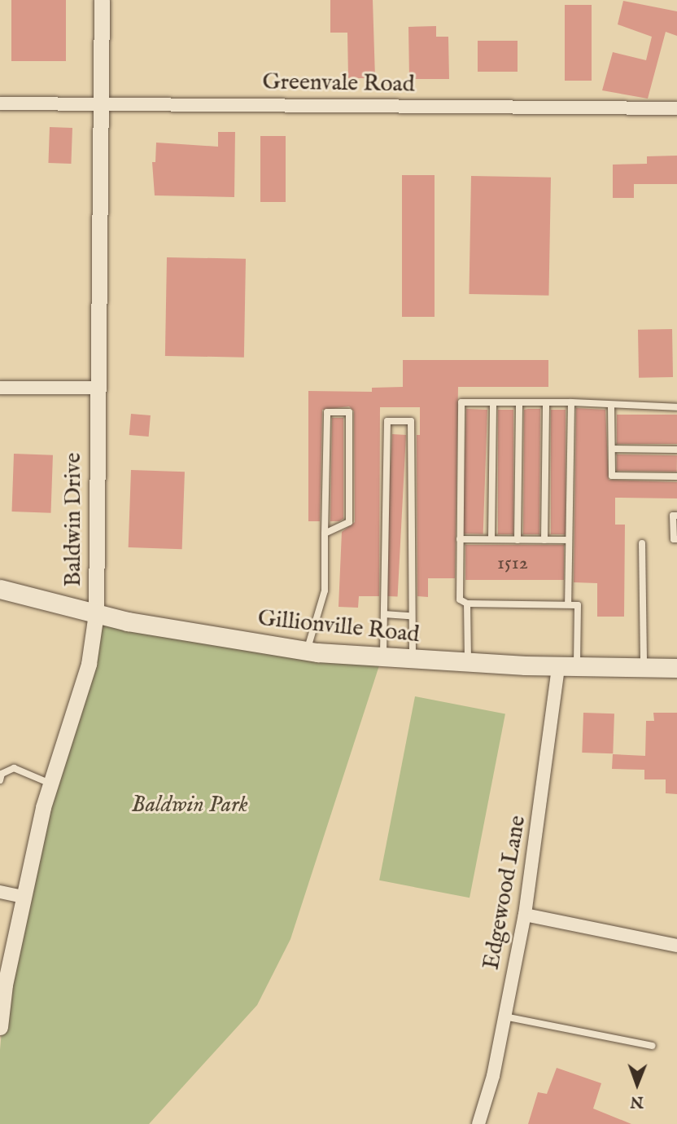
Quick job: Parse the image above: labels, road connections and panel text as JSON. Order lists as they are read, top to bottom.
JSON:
{
  "streets": {
    "main road": ["Gillionville Road"],
    "street": ["Greenvale Road", "Baldwin Drive", "Edgewood Lane"]
  },
  "crossings": [
    ["Greenvale Road", "Baldwin Drive"],
    ["Baldwin Drive", "Gillionville Road"],
    ["Gillionville Road", "Edgewood Lane"]
  ],
  "parks": ["Baldwin Park"],
  "house_numbers": ["1512"],
  "north": "bottom"
}
